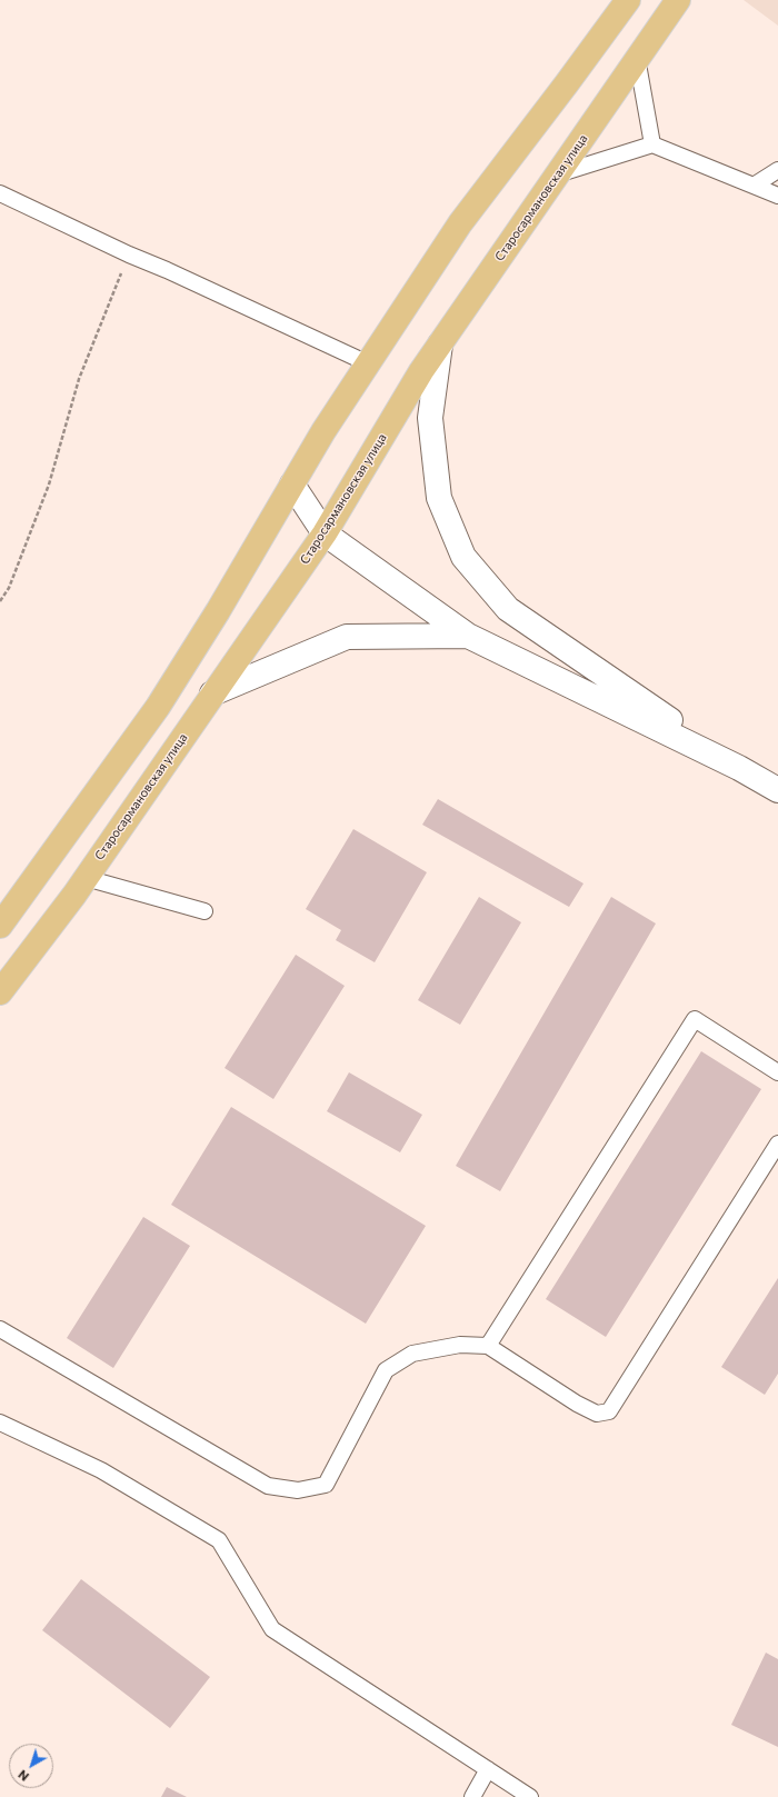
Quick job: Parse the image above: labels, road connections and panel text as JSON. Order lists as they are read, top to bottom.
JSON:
{
  "streets": {
    "main road": ["Старосармановская улица"]
  },
  "north": "bottom left"
}
